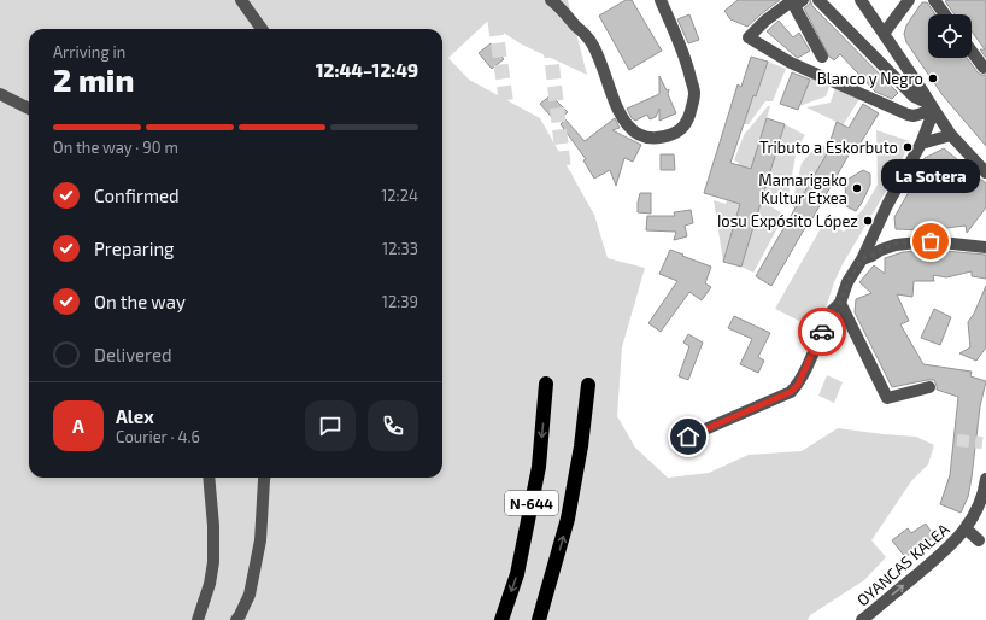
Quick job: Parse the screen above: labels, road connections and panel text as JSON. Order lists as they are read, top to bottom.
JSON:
{
  "streets": {
    "highway": ["N-644"],
    "street": ["OYANCAS KALEA"]
  },
  "one_way": ["OYANCAS KALEA"],
  "places": [
    "Blanco y Negro",
    "Tributo a Eskorbuto",
    "Mamarigako Kultur Etxea",
    "Iosu Expósito López",
    "La Sotera"
  ],
  "page": {
    "heading": ["2 min", "Arriving in", "12:44–12:49"],
    "panel": ["Alex", "Courier · 4.6"],
    "bar": "On the way · 90 m",
    "bubble": "La Sotera",
    "list": [
      ["Confirmed", "12:24"],
      ["Preparing", "12:33"],
      ["On the way", "12:39"],
      "Delivered"
    ],
    "round": "A"
  }
}
